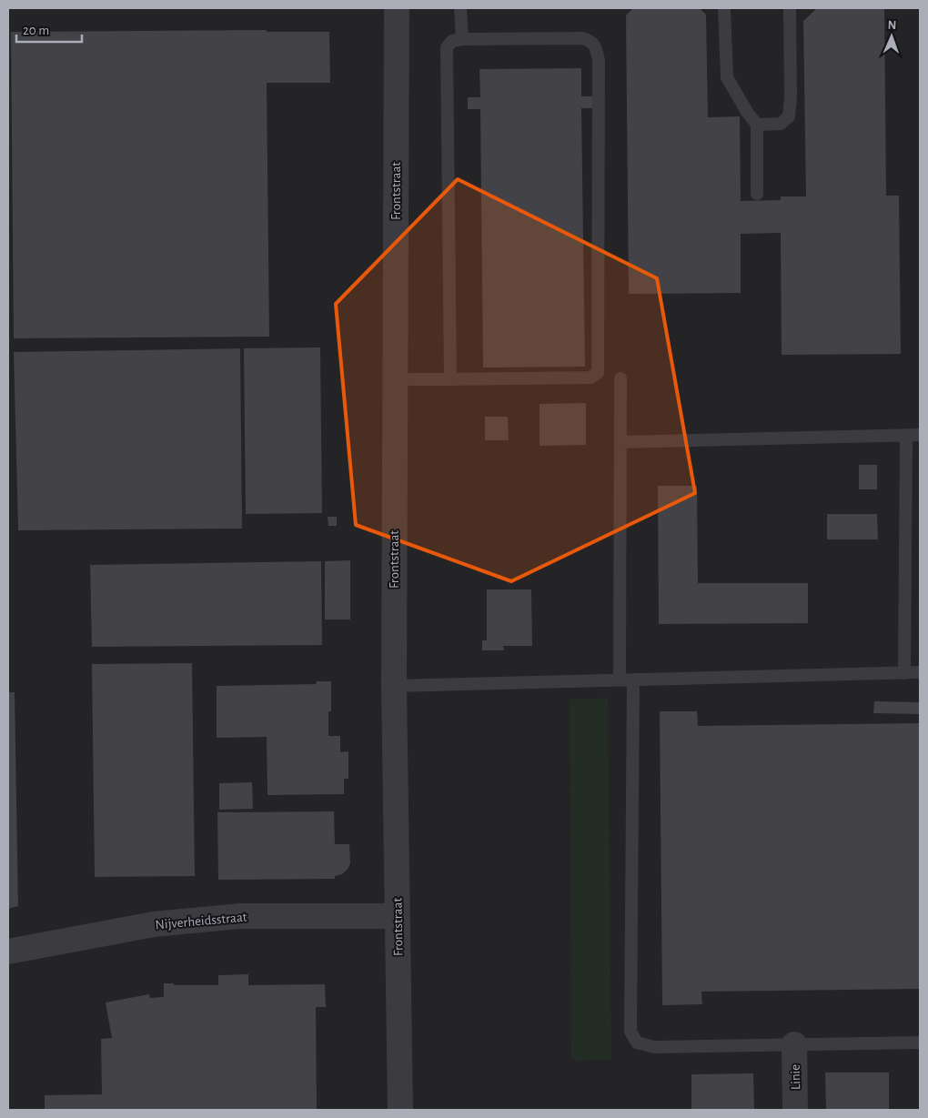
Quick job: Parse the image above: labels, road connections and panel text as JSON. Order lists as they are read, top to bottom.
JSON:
{
  "streets": {
    "street": ["Frontstraat", "Nijverheidsstraat", "Linie"]
  },
  "crossings": [
    ["Frontstraat", "Nijverheidsstraat"]
  ],
  "scale_bar": "20 m",
  "north": "top"
}
